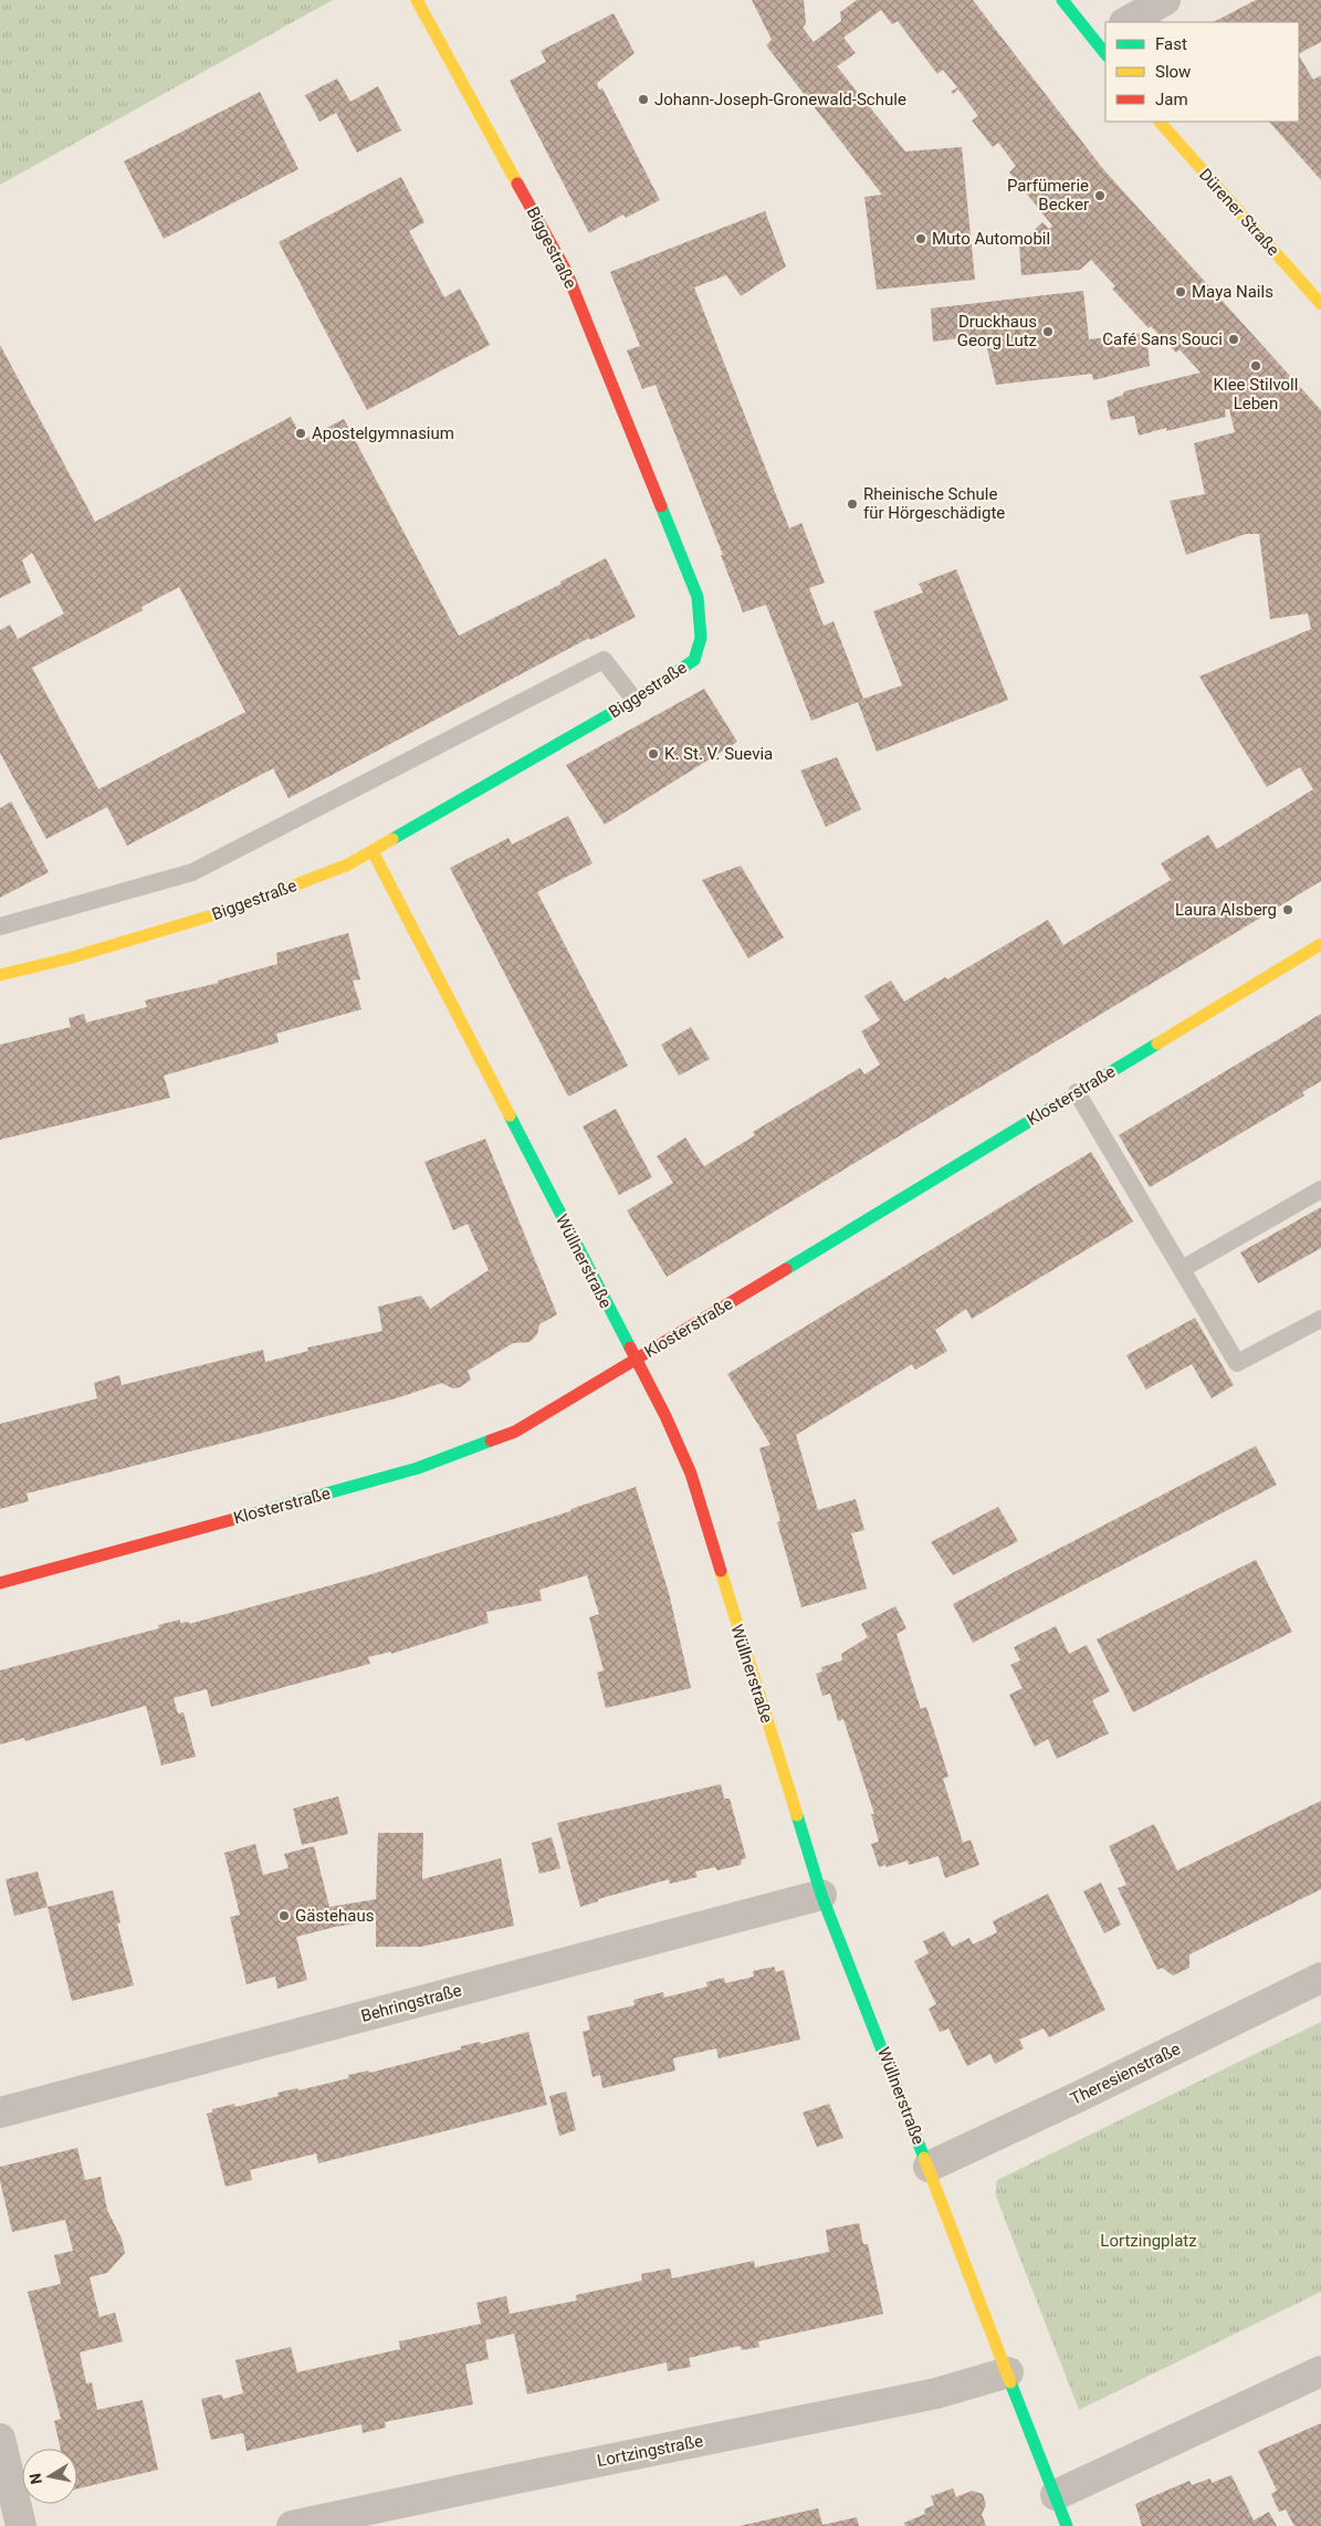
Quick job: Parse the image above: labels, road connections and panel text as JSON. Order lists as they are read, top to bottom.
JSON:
{
  "streets": {
    "street": [
      "Dürener Straße",
      "Biggestraße",
      "Klosterstraße",
      "Wüllnerstraße",
      "Behringstraße",
      "Theresienstraße",
      "Lortzingstraße"
    ]
  },
  "crossings": [
    ["Biggestraße", "Wüllnerstraße"],
    ["Klosterstraße", "Wüllnerstraße"],
    ["Wüllnerstraße", "Behringstraße"],
    ["Wüllnerstraße", "Theresienstraße"],
    ["Wüllnerstraße", "Lortzingstraße"]
  ],
  "parks": ["Lortzingplatz"],
  "places": [
    "Johann-Joseph-Gronewald-Schule",
    "Parfümerie Becker",
    "Muto Automobil",
    "Maya Nails",
    "Druckhaus Georg Lutz",
    "Café Sans Souci",
    "Klee Stilvoll Leben",
    "Apostelgymnasium",
    "Rheinische Schule für Hörgeschädigte",
    "K. St. V. Suevia",
    "Laura Alsberg",
    "Gästehaus"
  ],
  "legend": ["Fast", "Slow", "Jam"],
  "north": "left"
}
